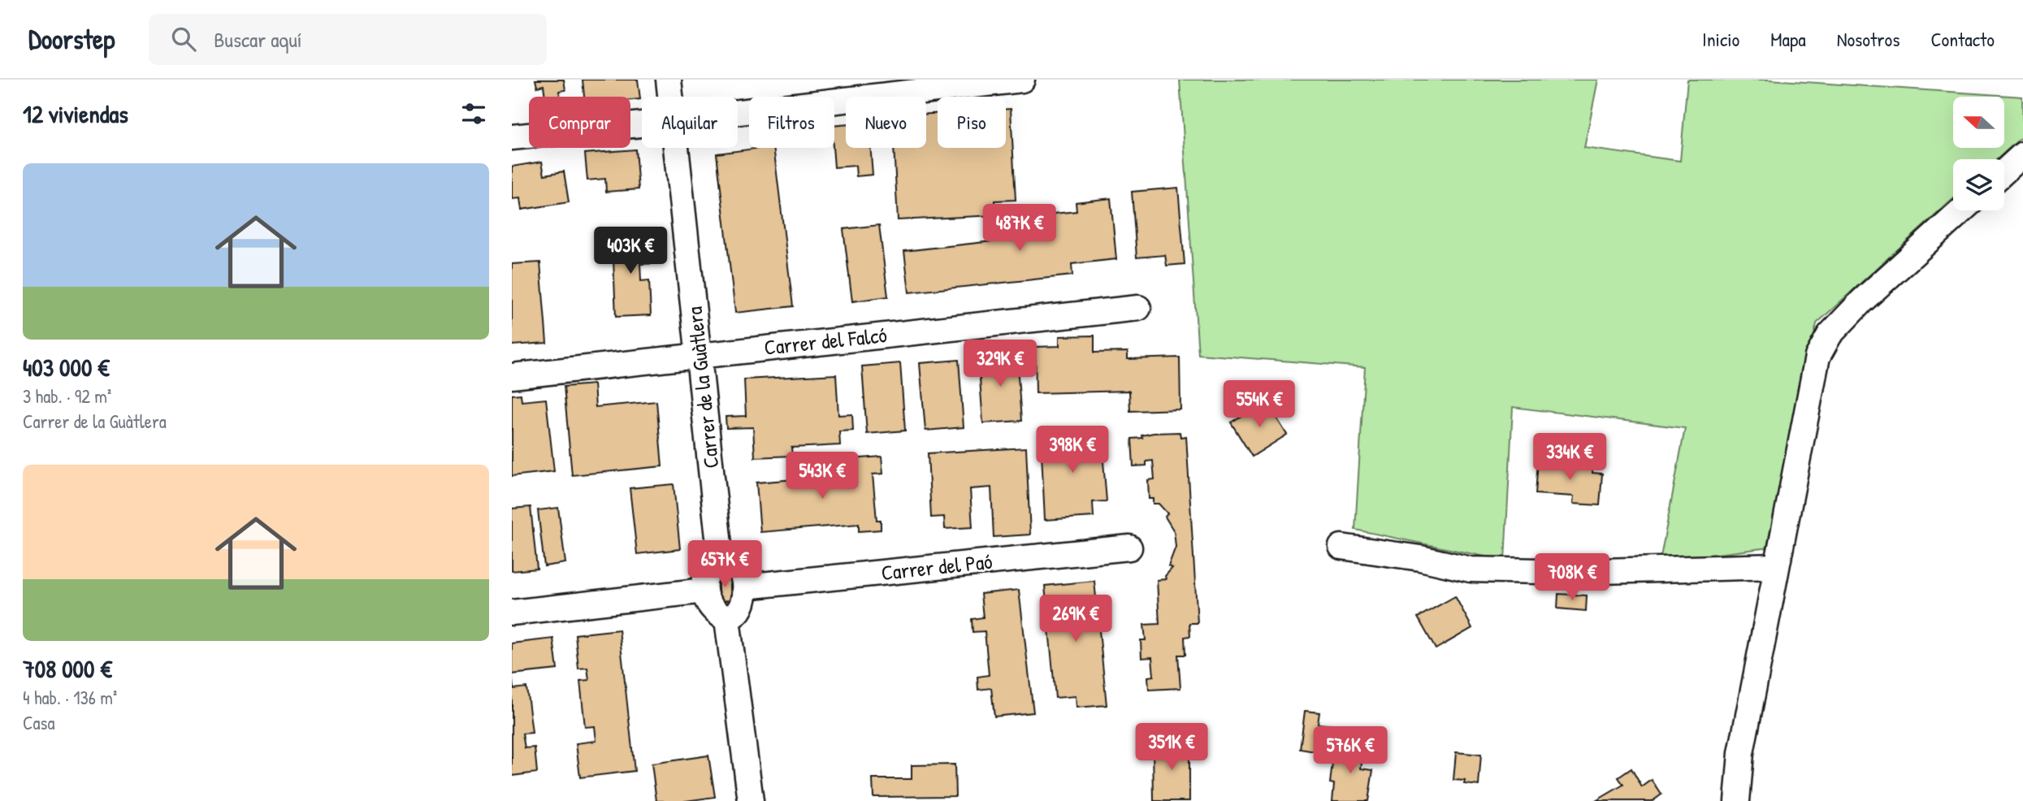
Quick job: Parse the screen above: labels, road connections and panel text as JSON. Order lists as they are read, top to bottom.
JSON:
{
  "streets": {
    "street": ["Carrer del Falcó", "Carrer de la Guàtlera", "Carrer del Paó"]
  },
  "crossings": [
    ["Carrer del Falcó", "Carrer de la Guàtlera"],
    ["Carrer de la Guàtlera", "Carrer del Paó"]
  ],
  "north": "left",
  "page": {
    "header": "Doorstep",
    "search": "Buscar aquí",
    "nav": [
      "Inicio",
      "Mapa",
      "Nosotros",
      "Contacto"
    ],
    "heading": "12 viviendas",
    "chip": [
      "Comprar",
      "Alquilar",
      "Filtros",
      "Nuevo",
      "Piso"
    ],
    "list": [
      {
        "name": "403 000 €",
        "note": "3 hab. · 92 m² · Carrer de la Guàtlera"
      },
      {
        "name": "708 000 €",
        "note": "4 hab. · 136 m² · Casa"
      }
    ],
    "price": [
      "487K €",
      "403K €",
      "329K €",
      "554K €",
      "398K €",
      "334K €",
      "543K €",
      "657K €",
      "708K €",
      "269K €",
      "351K €",
      "576K €"
    ]
  }
}
